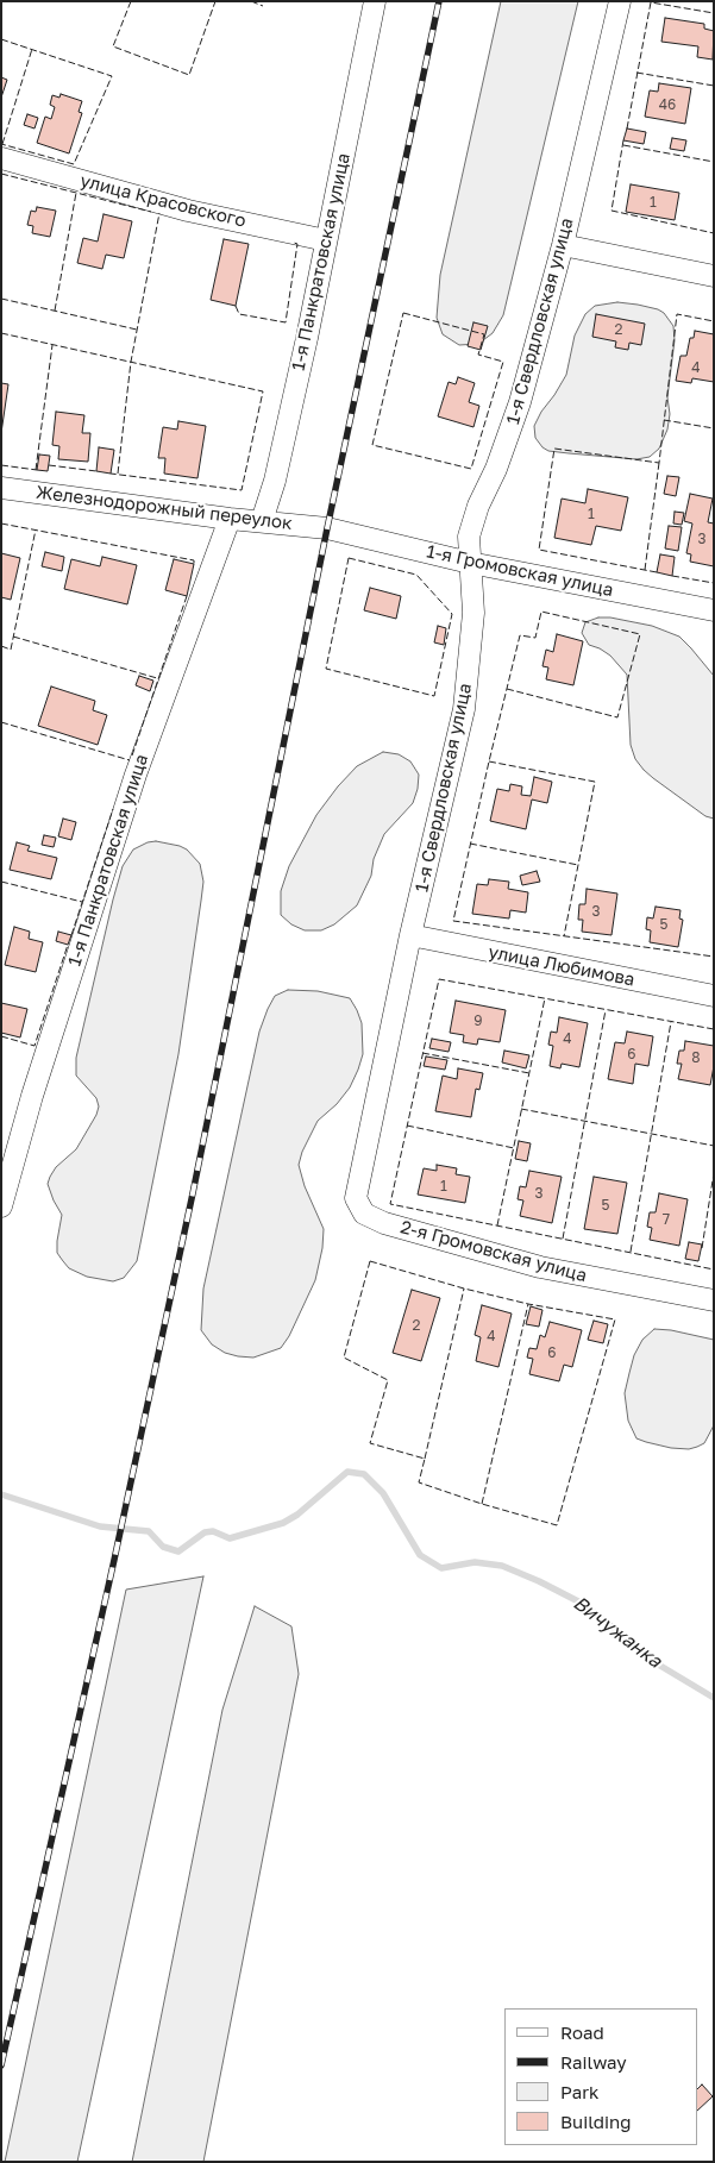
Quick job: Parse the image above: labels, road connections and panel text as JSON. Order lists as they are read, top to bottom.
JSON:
{
  "streets": {
    "street": [
      "улица Красовского",
      "1-я Панкратовская улица",
      "1-я Свердловская улица",
      "Железнодорожный переулок",
      "1-я Громовская улица",
      "улица Любимова",
      "2-я Громовская улица"
    ]
  },
  "crossings": [
    ["улица Красовского", "1-я Панкратовская улица"],
    ["1-я Панкратовская улица", "Железнодорожный переулок"],
    ["1-я Свердловская улица", "1-я Громовская улица"],
    ["1-я Свердловская улица", "улица Любимова"],
    ["1-я Свердловская улица", "2-я Громовская улица"],
    ["Железнодорожный переулок", "1-я Громовская улица"]
  ],
  "water": ["Вичужанка"],
  "house_numbers": [
    "46",
    "1",
    "2",
    "4",
    "1",
    "3",
    "3",
    "5",
    "9",
    "4",
    "6",
    "8",
    "1",
    "3",
    "5",
    "7",
    "2",
    "4",
    "6"
  ],
  "legend": [
    "Road",
    "Railway",
    "Park",
    "Building"
  ]
}
